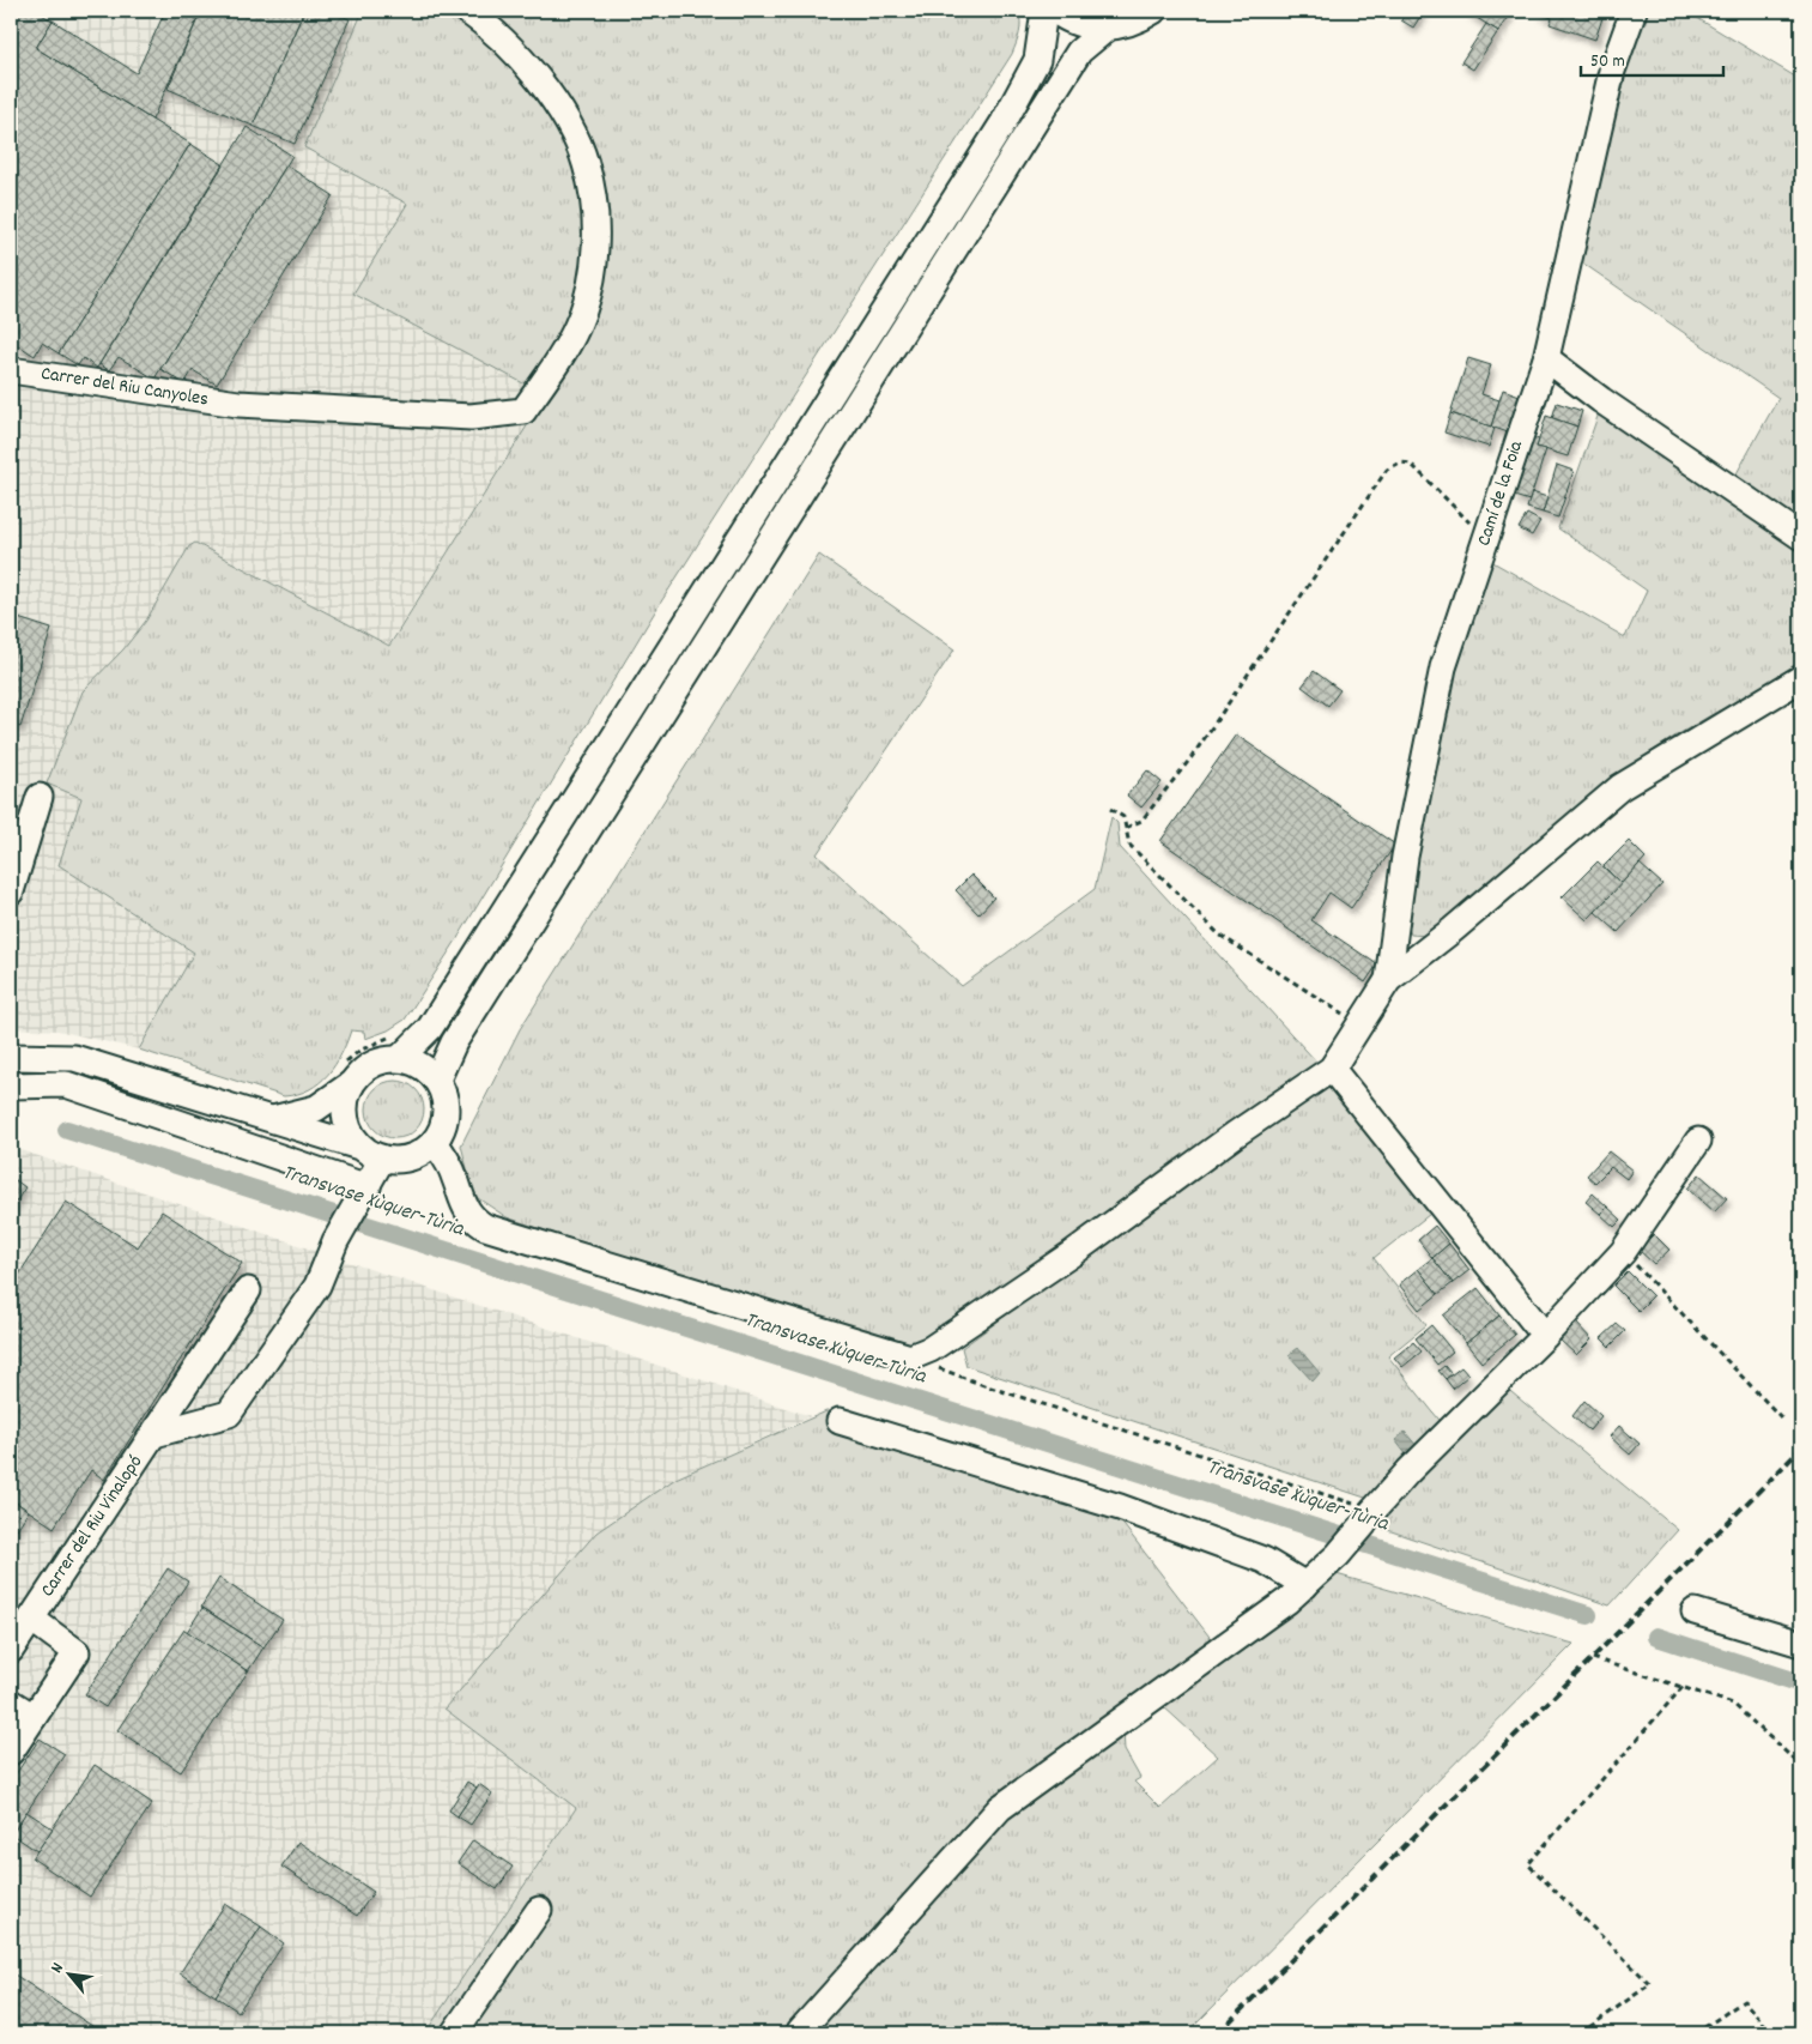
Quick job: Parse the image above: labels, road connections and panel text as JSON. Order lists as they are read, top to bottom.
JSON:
{
  "streets": {
    "street": ["Carrer del Riu Canyoles", "Camí de la Foia", "Carrer del Riu Vinalopó"]
  },
  "water": ["Transvase Xùquer-Tùria"],
  "scale_bar": "50 m",
  "north": "top left"
}
